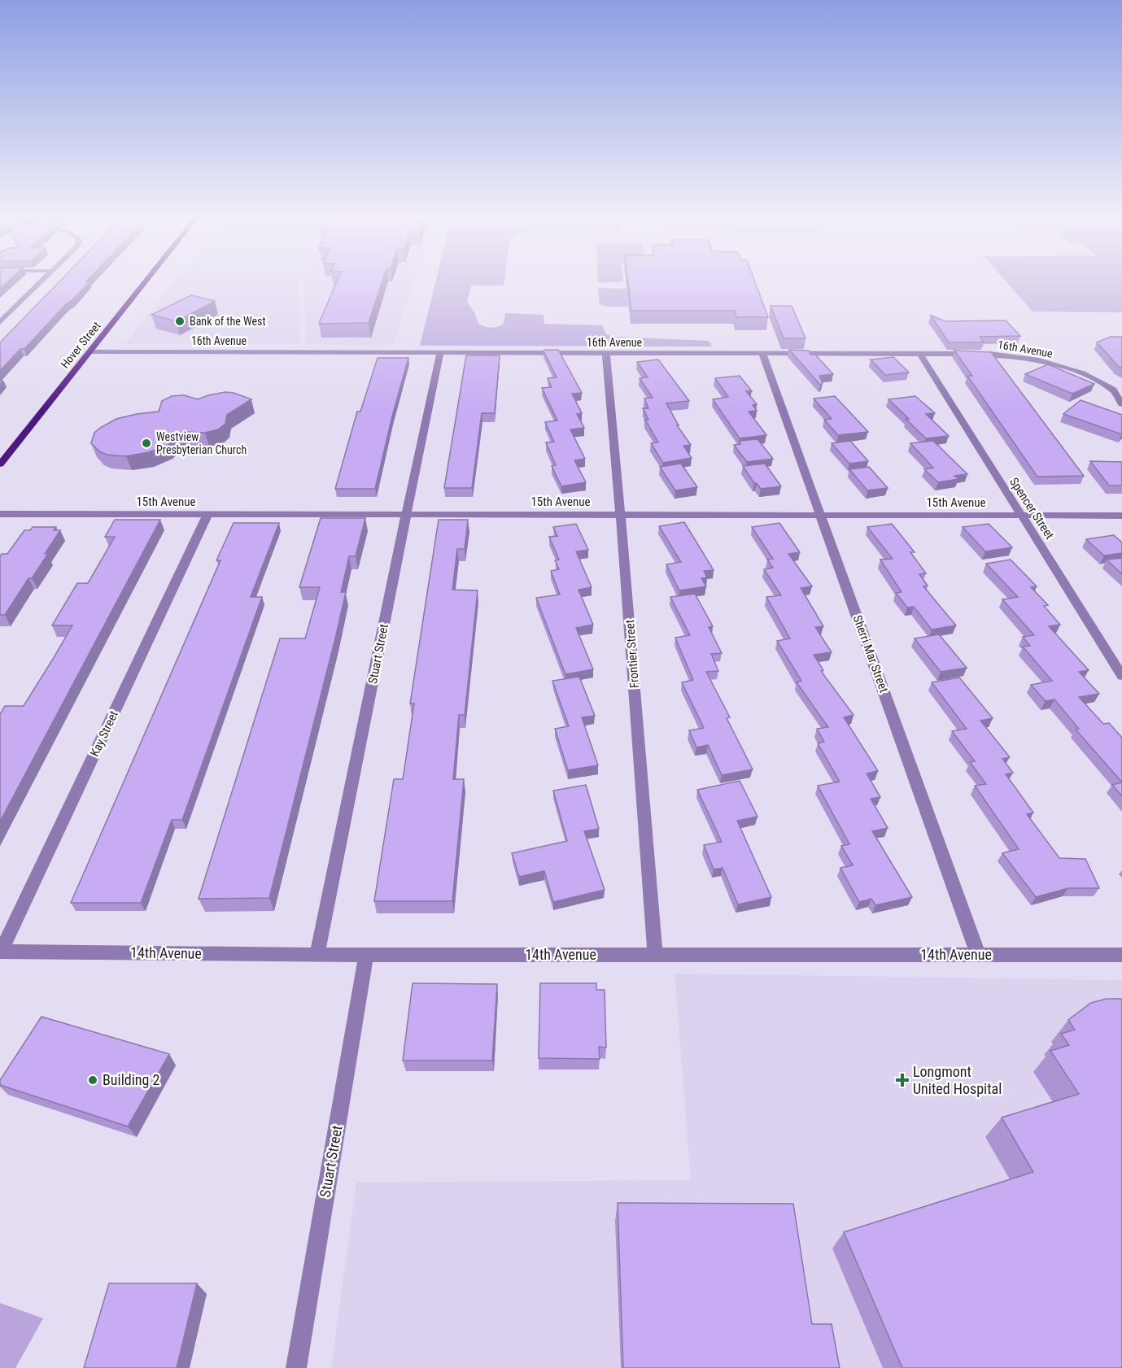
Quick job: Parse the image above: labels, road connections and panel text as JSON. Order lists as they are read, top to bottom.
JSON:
{
  "streets": {
    "main road": ["Hover Street"],
    "street": [
      "16th Avenue",
      "15th Avenue",
      "Spencer Street",
      "Stuart Street",
      "Frontier Street",
      "Sherri Mar Street",
      "Kay Street",
      "14th Avenue"
    ]
  },
  "crossings": [
    ["16th Avenue", "Hover Street"],
    ["16th Avenue", "Spencer Street"],
    ["16th Avenue", "Stuart Street"],
    ["16th Avenue", "Frontier Street"],
    ["16th Avenue", "Sherri Mar Street"],
    ["15th Avenue", "Spencer Street"],
    ["15th Avenue", "Stuart Street"],
    ["15th Avenue", "Frontier Street"],
    ["15th Avenue", "Sherri Mar Street"],
    ["15th Avenue", "Kay Street"],
    ["Stuart Street", "14th Avenue"],
    ["Frontier Street", "14th Avenue"],
    ["Sherri Mar Street", "14th Avenue"],
    ["Kay Street", "14th Avenue"]
  ],
  "places": {
    "other": ["Bank of the West", "Westview Presbyterian Church", "Building 2"],
    "health": ["Longmont United Hospital"]
  }
}
